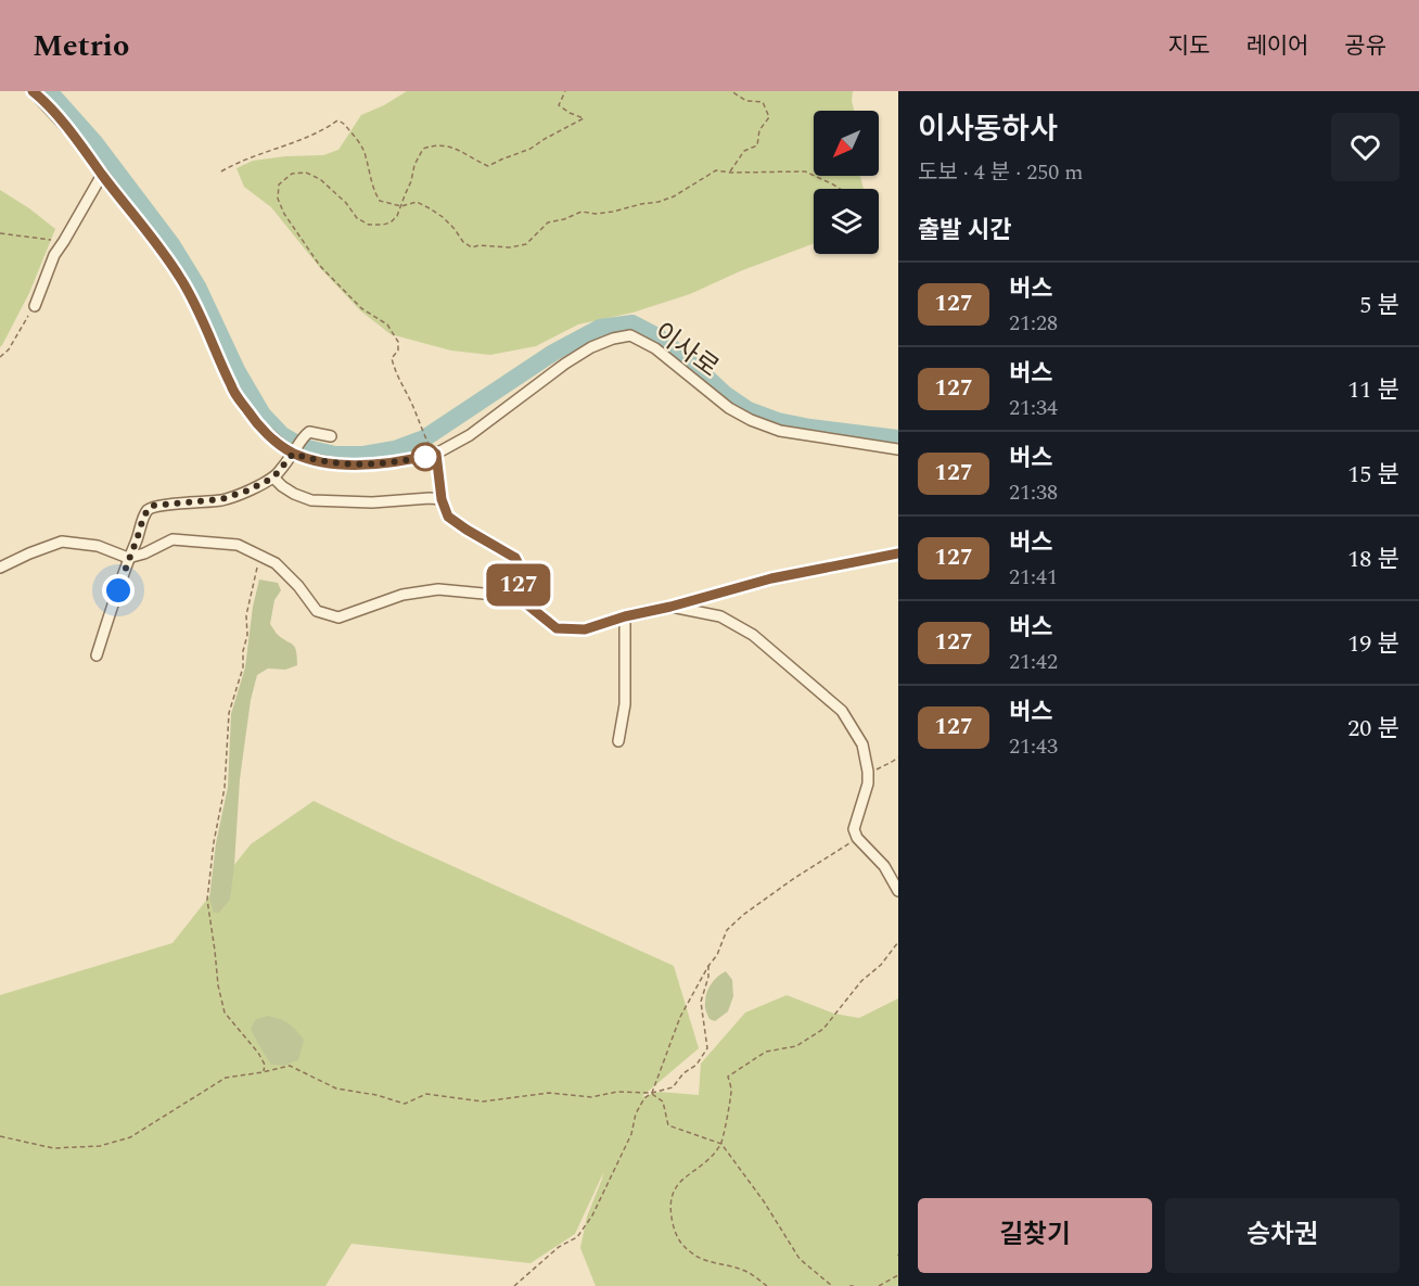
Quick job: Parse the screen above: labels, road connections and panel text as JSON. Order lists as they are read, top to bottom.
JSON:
{
  "streets": {
    "street": ["이사로"]
  },
  "lines": ["bus line 127"],
  "north": "bottom left",
  "page": {
    "header": "Metrio",
    "nav": ["지도", "레이어", "공유"],
    "on_map": "127",
    "heading": [
      ["이사동하사", "도보 · 4 분 · 250 m"],
      "출발 시간"
    ],
    "list": [
      {
        "mark": "127",
        "name": "버스",
        "note": "21:28",
        "value": "5 분"
      },
      {
        "mark": "127",
        "name": "버스",
        "note": "21:34",
        "value": "11 분"
      },
      {
        "mark": "127",
        "name": "버스",
        "note": "21:38",
        "value": "15 분"
      },
      {
        "mark": "127",
        "name": "버스",
        "note": "21:41",
        "value": "18 분"
      },
      {
        "mark": "127",
        "name": "버스",
        "note": "21:42",
        "value": "19 분"
      },
      {
        "mark": "127",
        "name": "버스",
        "note": "21:43",
        "value": "20 분"
      }
    ],
    "buttons": ["길찾기", "승차권"]
  }
}
